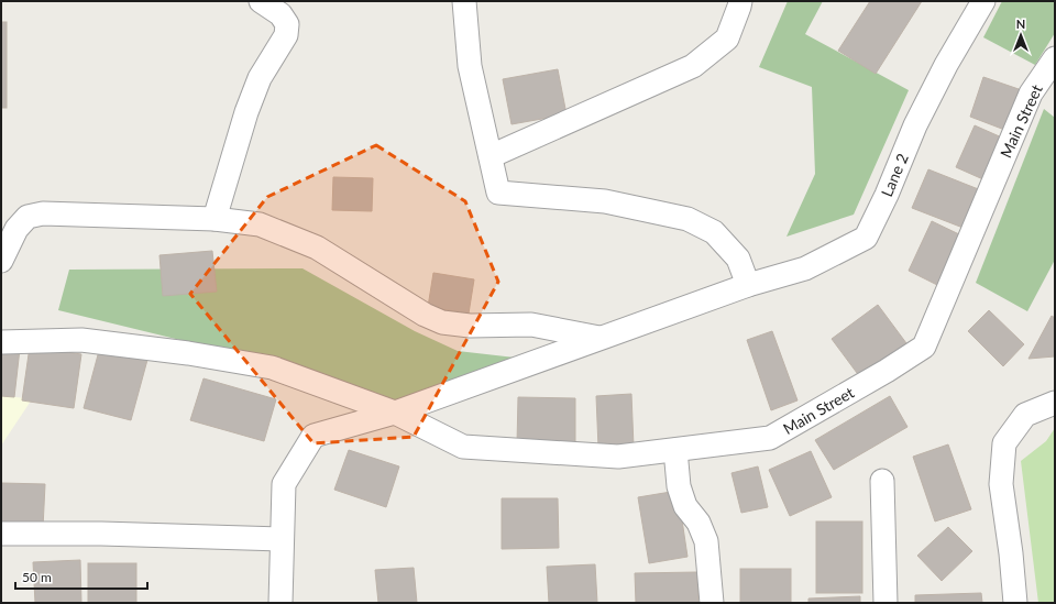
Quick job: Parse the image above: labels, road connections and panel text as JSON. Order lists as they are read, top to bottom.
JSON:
{
  "streets": {
    "street": ["Main Street", "Lane 2"]
  },
  "crossings": [
    ["Main Street", "Lane 2"]
  ],
  "scale_bar": "50 m",
  "north": "top"
}
